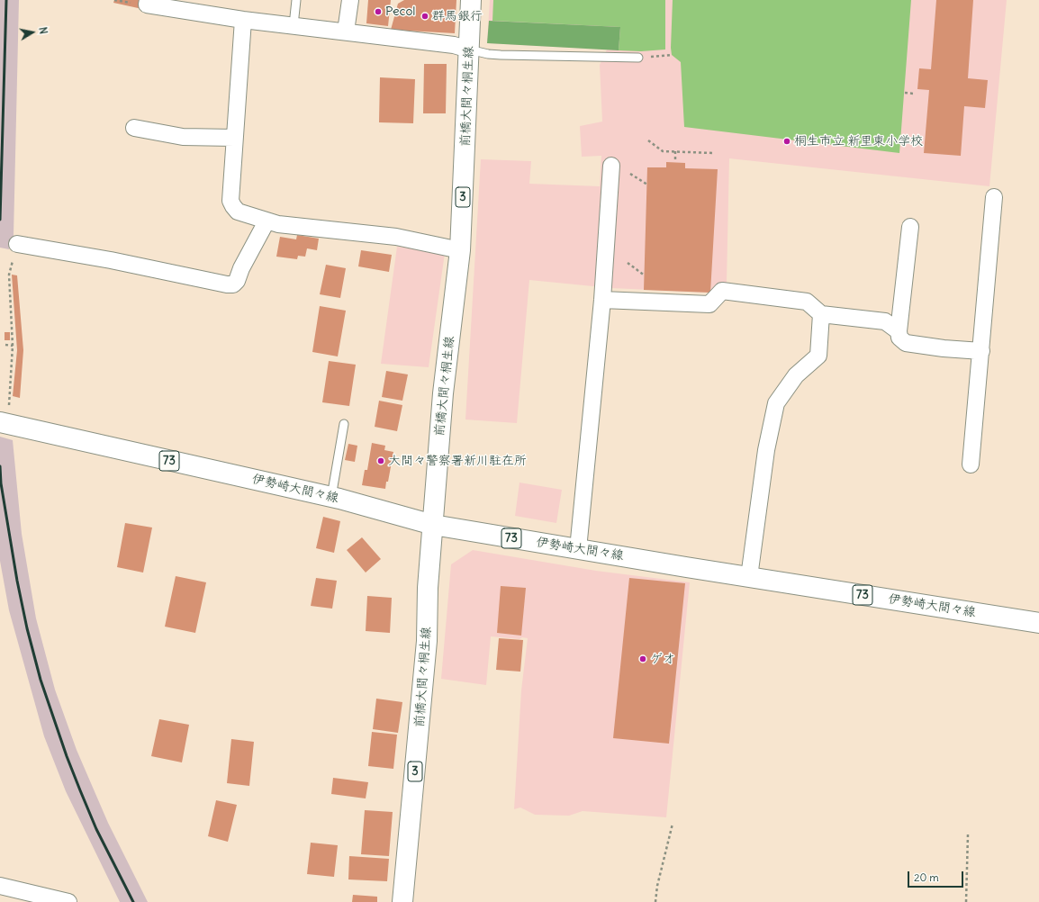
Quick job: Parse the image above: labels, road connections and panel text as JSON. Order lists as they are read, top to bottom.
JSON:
{
  "streets": {
    "main road": [
      "前橋大間々桐生線",
      "3",
      "73",
      "伊勢崎大間々線"
    ]
  },
  "crossings": [
    ["前橋大間々桐生線", "伊勢崎大間々線"]
  ],
  "places": [
    "Pecol",
    "群馬銀行",
    "桐生市立 新里東小学校",
    "大間々警察署新川駐在所",
    "ゲオ"
  ],
  "scale_bar": "20 m",
  "north": "right"
}
